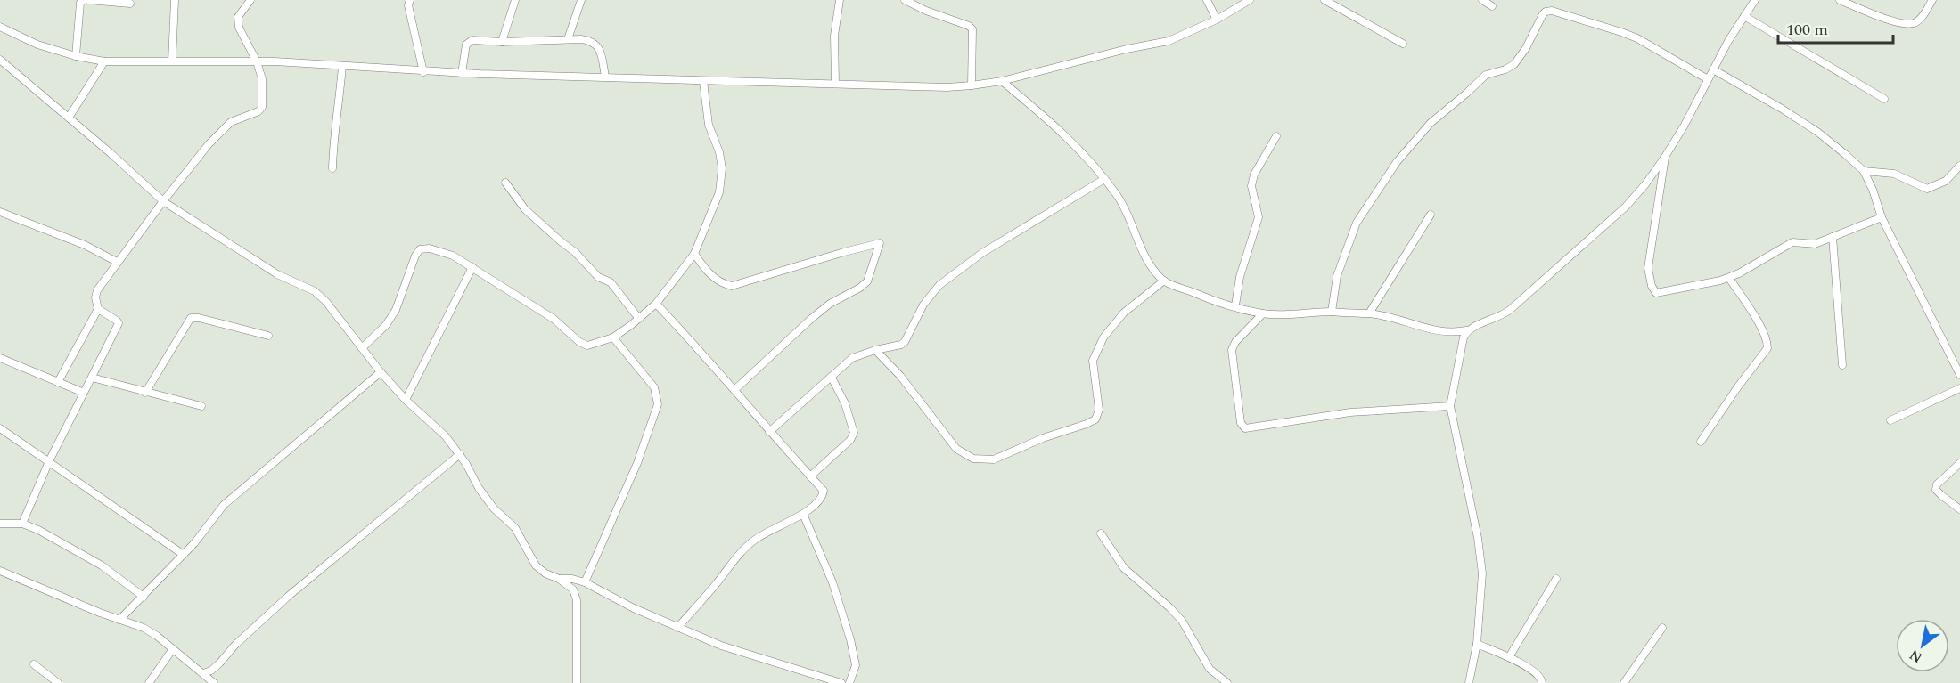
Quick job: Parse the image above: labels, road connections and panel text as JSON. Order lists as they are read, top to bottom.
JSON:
{
  "scale_bar": "100 m",
  "north": "bottom left"
}
